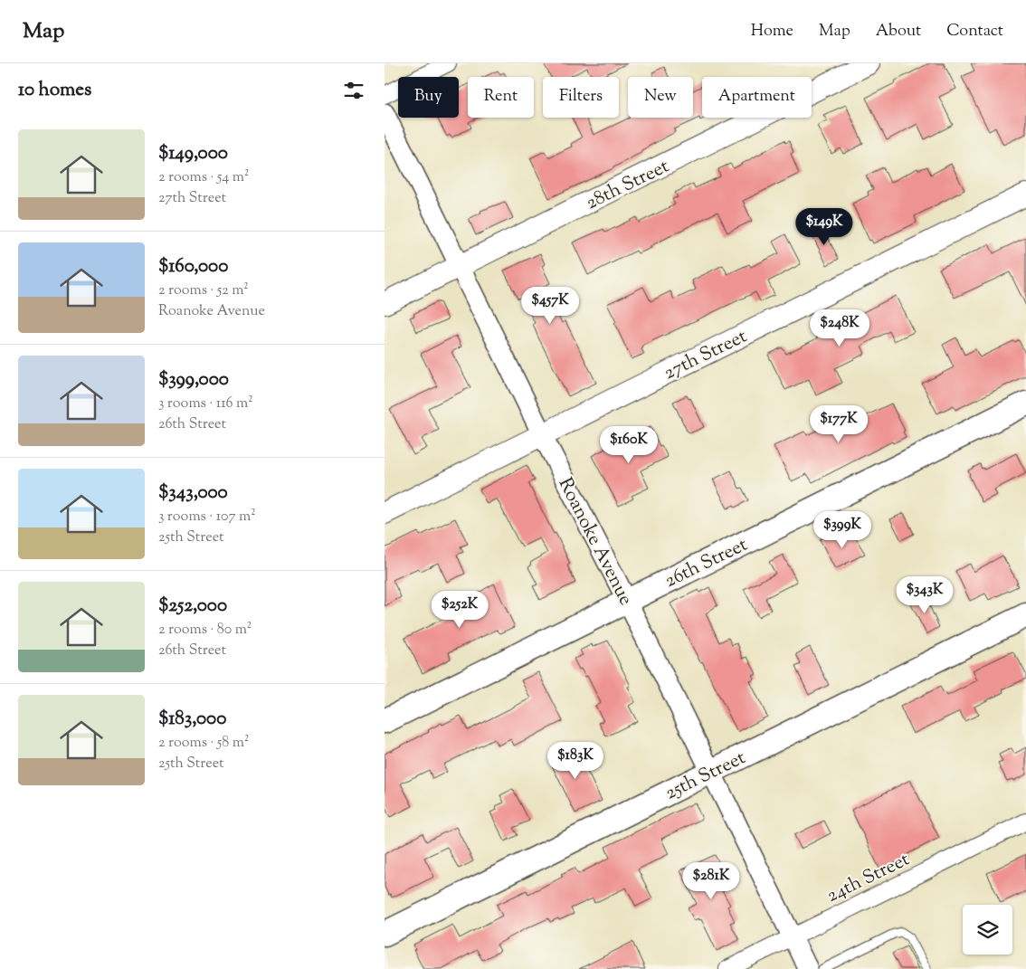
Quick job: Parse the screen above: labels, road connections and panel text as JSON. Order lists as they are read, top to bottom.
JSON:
{
  "streets": {
    "main road": [
      "28th Street",
      "27th Street",
      "26th Street",
      "25th Street"
    ],
    "street": ["Roanoke Avenue", "24th Street"]
  },
  "crossings": [
    ["28th Street", "Roanoke Avenue"],
    ["27th Street", "Roanoke Avenue"],
    ["Roanoke Avenue", "26th Street"],
    ["Roanoke Avenue", "25th Street"],
    ["Roanoke Avenue", "24th Street"]
  ],
  "page": {
    "header": "Map",
    "nav": [
      "Home",
      "Map",
      "About",
      "Contact"
    ],
    "heading": "10 homes",
    "chip": [
      "Buy",
      "Rent",
      "Filters",
      "New",
      "Apartment"
    ],
    "list": [
      {
        "name": "$149,000",
        "note": "2 rooms · 54 m² · 27th Street"
      },
      {
        "name": "$160,000",
        "note": "2 rooms · 52 m² · Roanoke Avenue"
      },
      {
        "name": "$399,000",
        "note": "3 rooms · 116 m² · 26th Street"
      },
      {
        "name": "$343,000",
        "note": "3 rooms · 107 m² · 25th Street"
      },
      {
        "name": "$252,000",
        "note": "2 rooms · 80 m² · 26th Street"
      },
      {
        "name": "$183,000",
        "note": "2 rooms · 58 m² · 25th Street"
      }
    ],
    "price": [
      "$149K",
      "$457K",
      "$248K",
      "$177K",
      "$160K",
      "$399K",
      "$343K",
      "$252K",
      "$183K",
      "$281K"
    ]
  }
}
